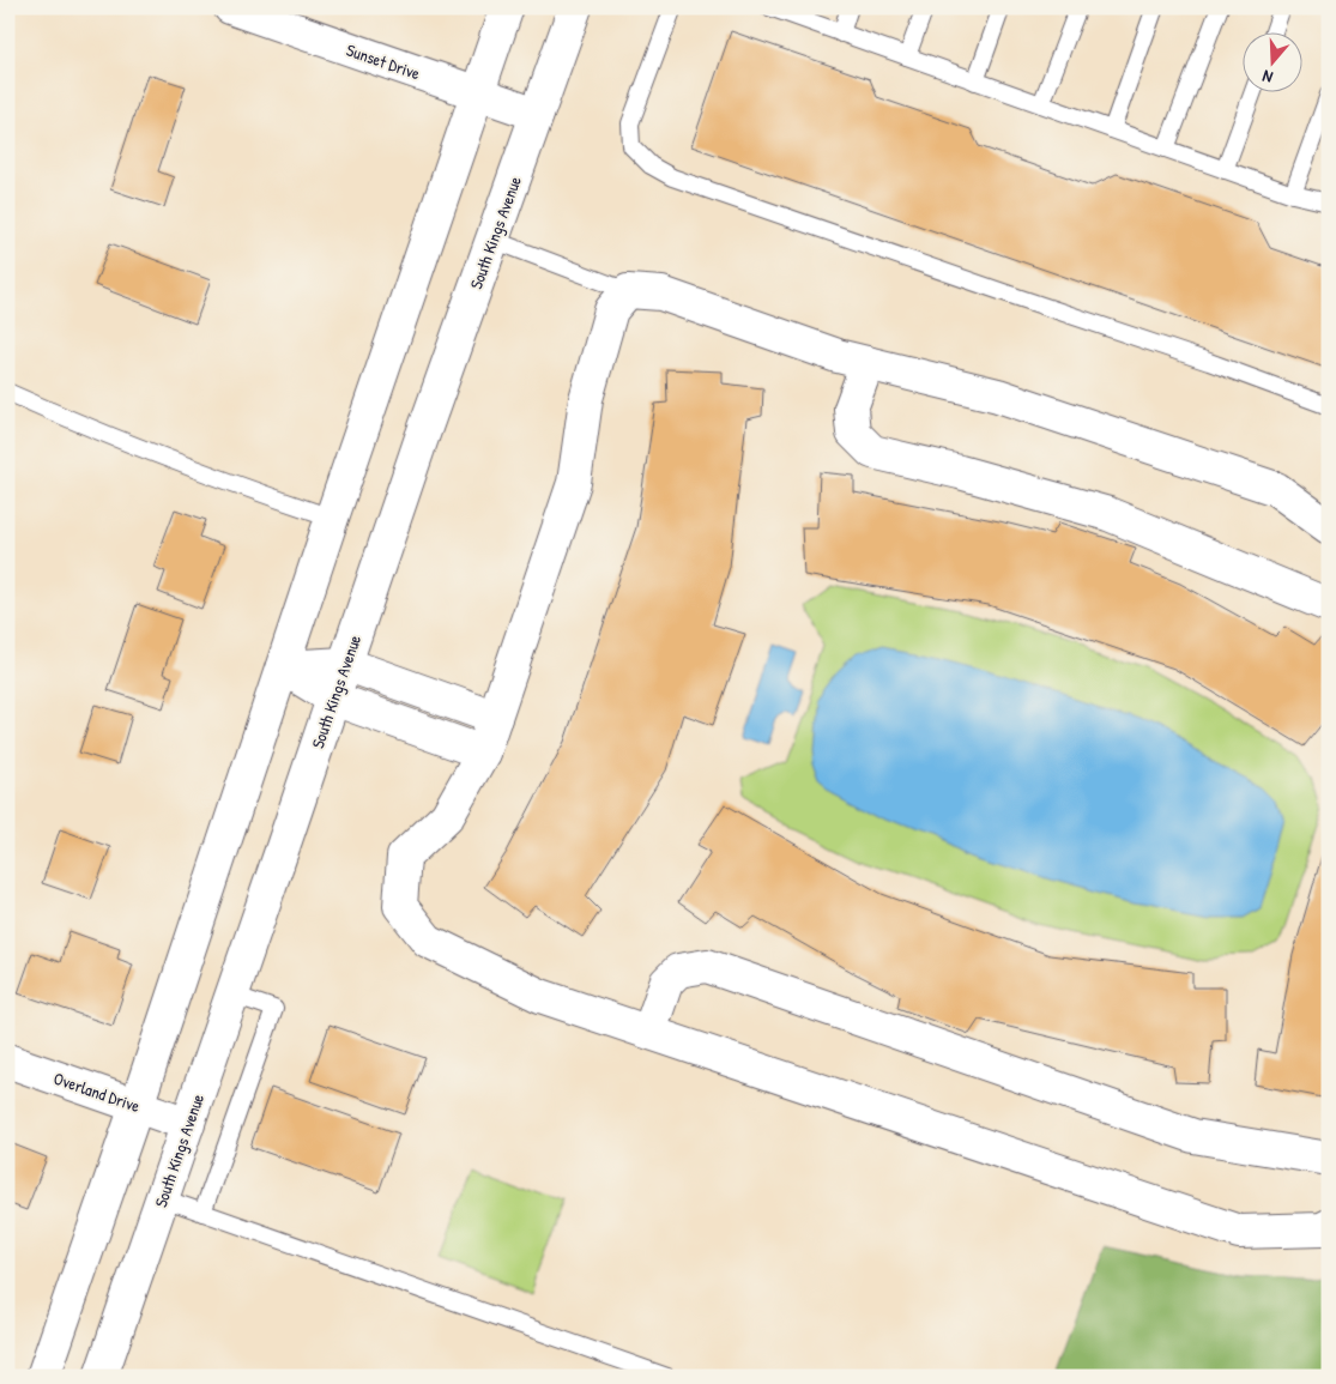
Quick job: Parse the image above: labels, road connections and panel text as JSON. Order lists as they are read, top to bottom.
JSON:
{
  "streets": {
    "street": ["Sunset Drive", "South Kings Avenue", "Overland Drive"]
  },
  "crossings": [
    ["Sunset Drive", "South Kings Avenue"],
    ["South Kings Avenue", "Overland Drive"]
  ],
  "north": "bottom"
}
